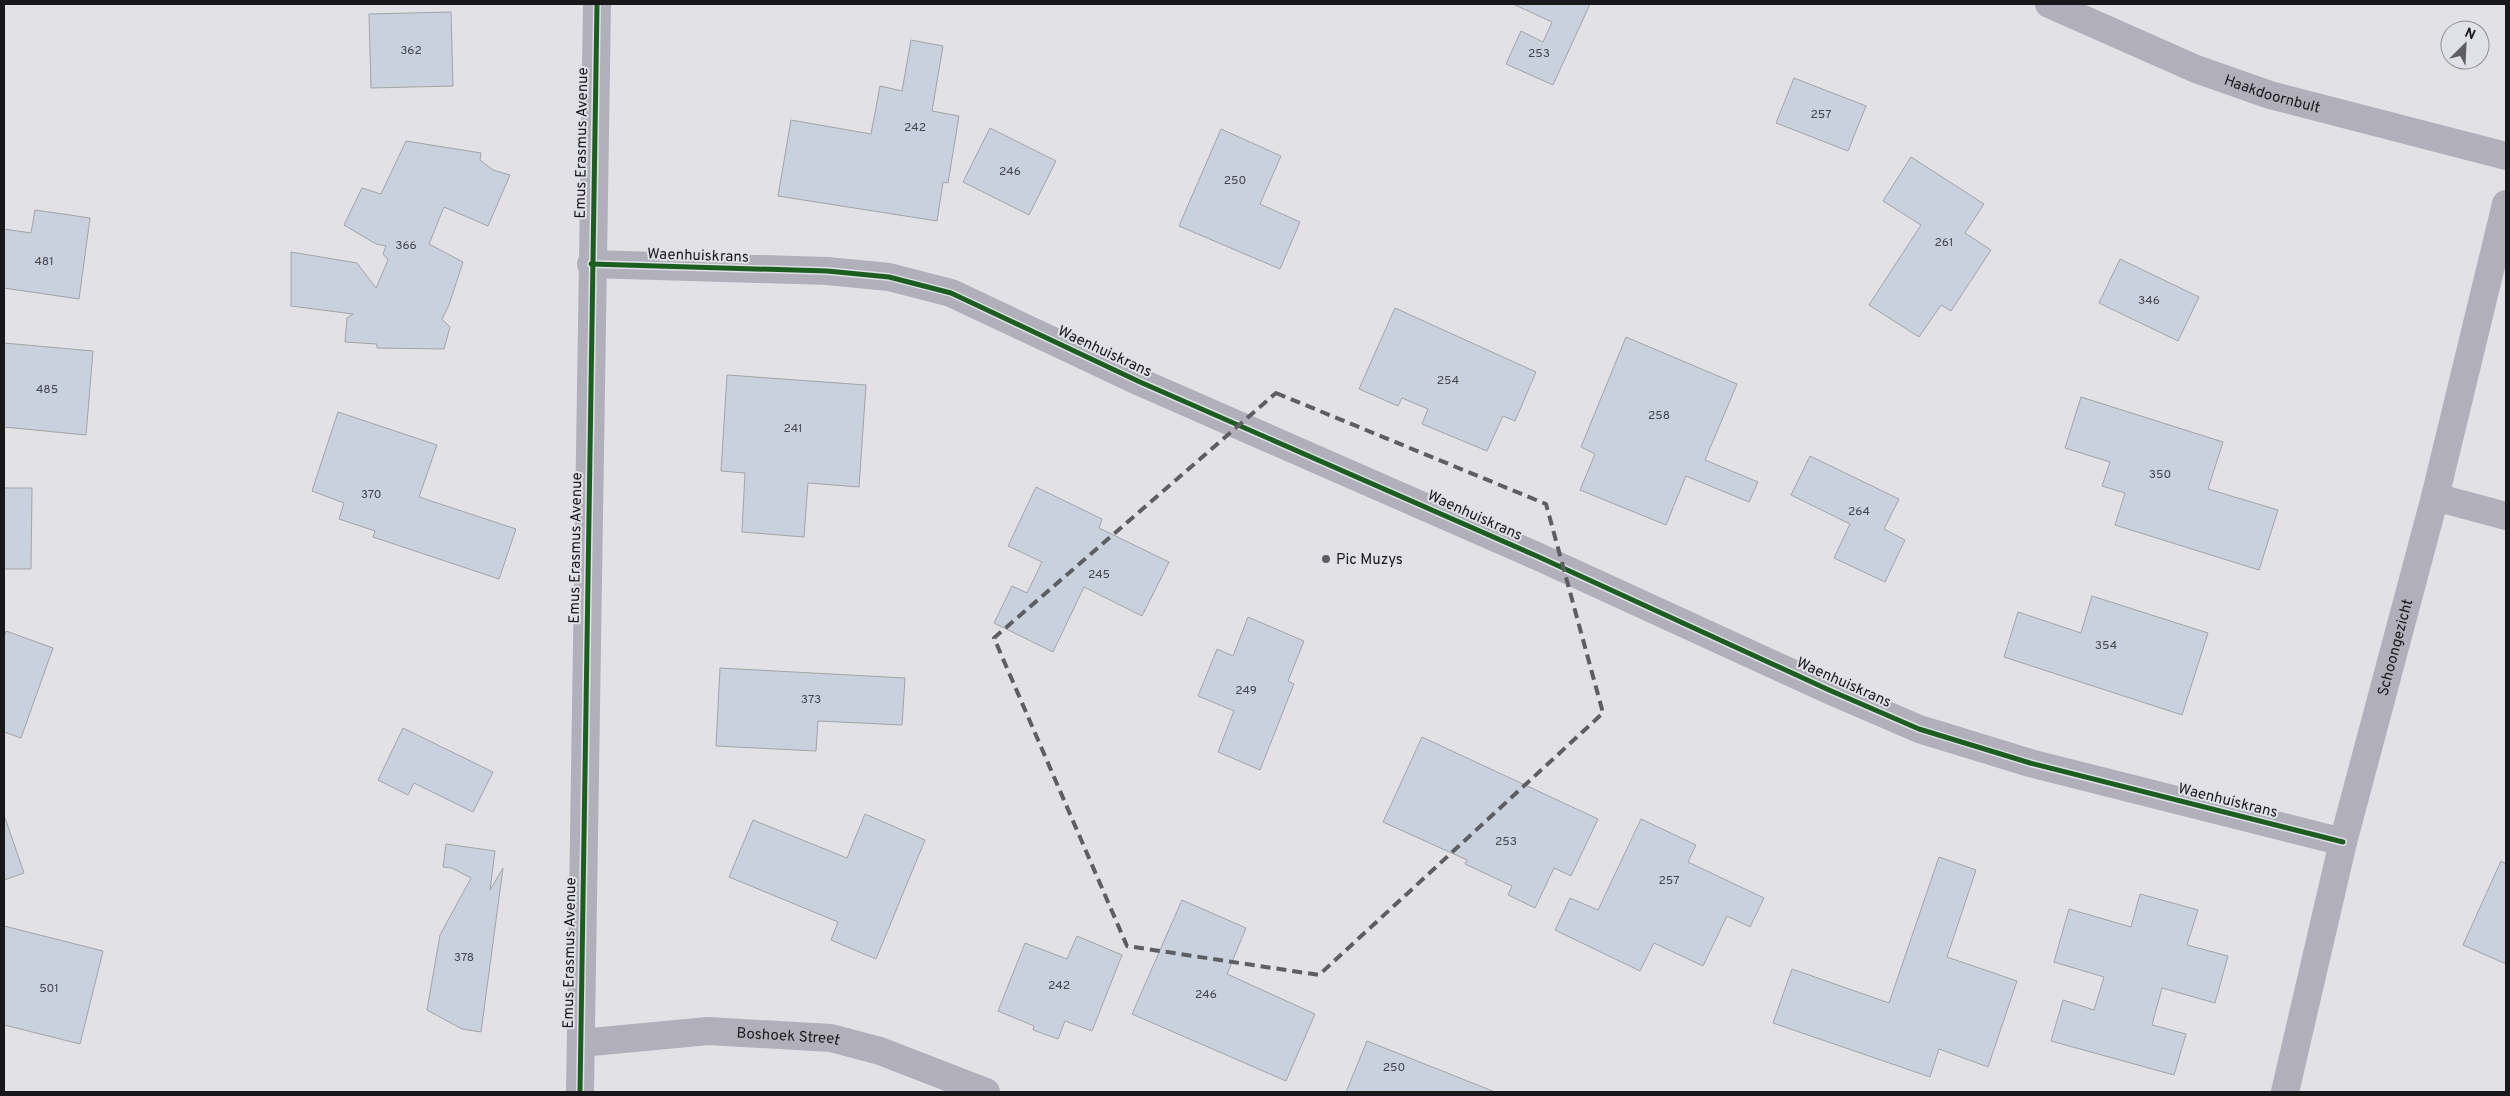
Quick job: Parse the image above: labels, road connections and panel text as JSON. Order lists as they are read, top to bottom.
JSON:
{
  "streets": {
    "street": [
      "Haakdoornbult",
      "Emus Erasmus Avenue",
      "Waenhuiskrans",
      "Schoongezicht",
      "Boshoek Street"
    ]
  },
  "crossings": [
    ["Emus Erasmus Avenue", "Waenhuiskrans"],
    ["Emus Erasmus Avenue", "Boshoek Street"],
    ["Waenhuiskrans", "Schoongezicht"]
  ],
  "places": ["Pic Muzys"],
  "house_numbers": [
    "362",
    "253",
    "257",
    "242",
    "246",
    "250",
    "261",
    "366",
    "481",
    "346",
    "254",
    "485",
    "258",
    "241",
    "350",
    "370",
    "264",
    "245",
    "354",
    "249",
    "373",
    "253",
    "257",
    "378",
    "242",
    "501",
    "246",
    "250"
  ],
  "north": "top right"
}
